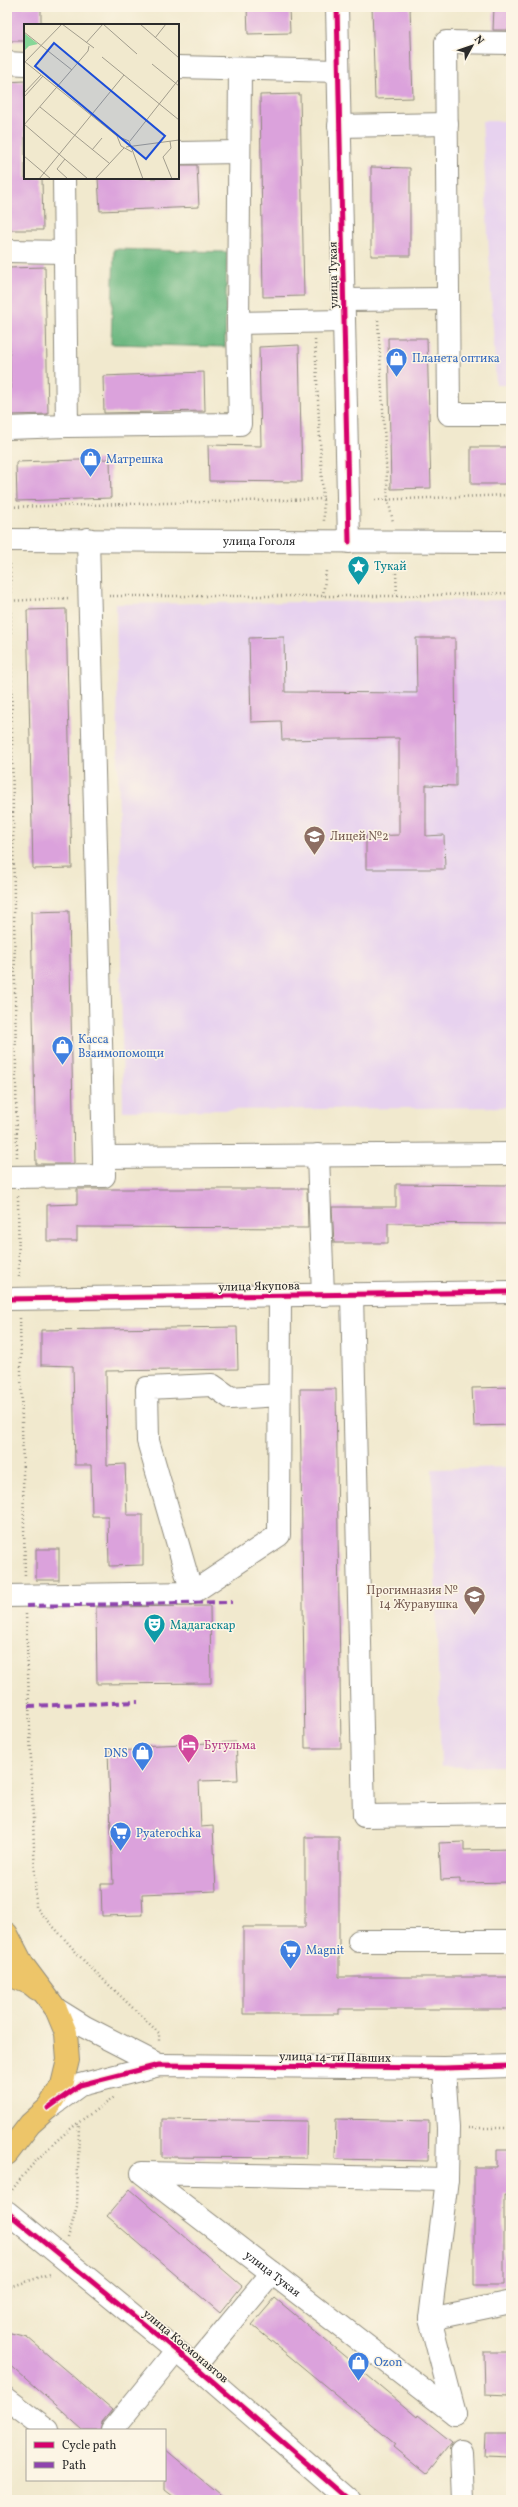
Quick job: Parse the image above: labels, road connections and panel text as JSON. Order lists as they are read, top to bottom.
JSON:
{
  "streets": {
    "street": [
      "улица Тукая",
      "улица Гоголя",
      "улица Якупова",
      "улица 14-ти Павших",
      "улица Космонавтов"
    ]
  },
  "crossings": [
    ["улица Тукая", "улица Гоголя"],
    ["улица Тукая", "улица 14-ти Павших"]
  ],
  "places": {
    "shop": [
      "Планета оптика",
      "Матрешка",
      "Касса Взаимопомощи",
      "DNS",
      "Ozon"
    ],
    "place": ["Тукай"],
    "school or university": ["Лицей №2", "Прогимназия № 14 Журавушка"],
    "theatre": ["Мадагаскар"],
    "hotel": ["Бугульма"],
    "supermarket": ["Pyaterochka", "Magnit"]
  },
  "legend": ["Cycle path", "Path"],
  "north": "top right"
}
